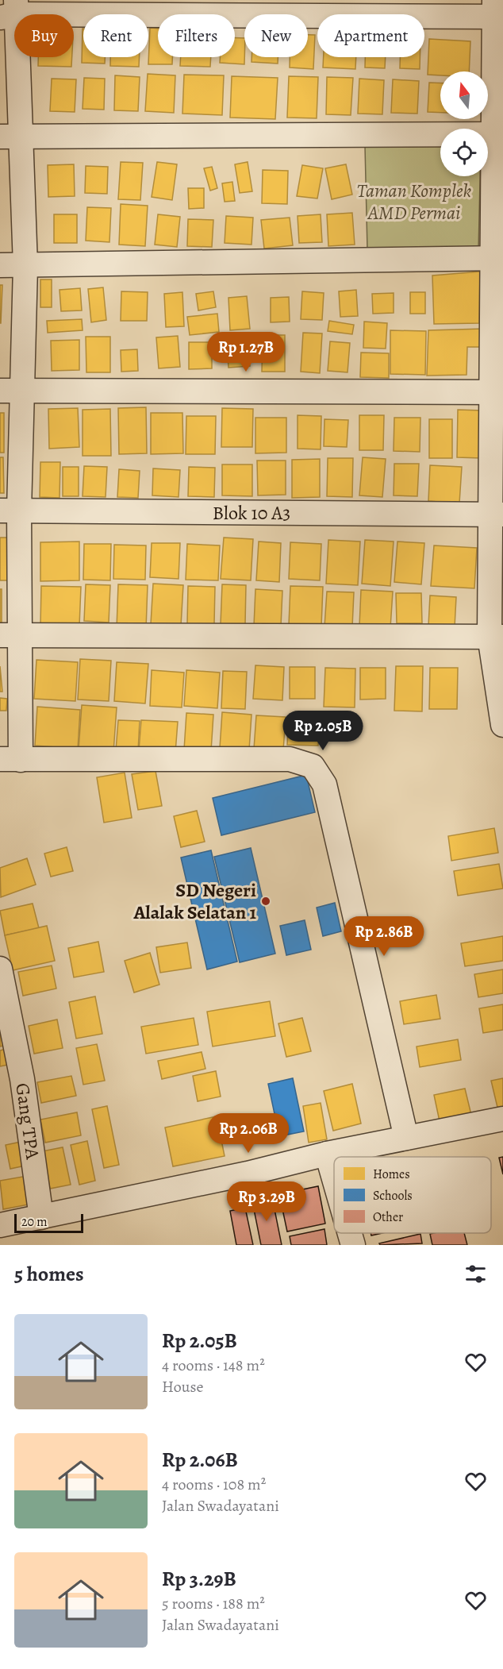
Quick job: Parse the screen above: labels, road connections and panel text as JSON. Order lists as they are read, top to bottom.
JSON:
{
  "streets": {
    "street": ["Blok 10 A3", "Gang TPA"]
  },
  "parks": ["Taman Komplek AMD Permai"],
  "places": ["SD Negeri Alalak Selatan 1"],
  "legend": ["Homes", "Schools", "Other"],
  "scale_bar": "20 m",
  "north": "top",
  "page": {
    "chip": [
      "Buy",
      "Rent",
      "Filters",
      "New",
      "Apartment"
    ],
    "price": [
      "Rp 1.27B",
      "Rp 2.05B",
      "Rp 2.86B",
      "Rp 2.06B",
      "Rp 3.29B"
    ],
    "scale": "20 m",
    "heading": "5 homes",
    "list": [
      {
        "name": "Rp 2.05B",
        "note": "4 rooms · 148 m² · House"
      },
      {
        "name": "Rp 2.06B",
        "note": "4 rooms · 108 m² · Jalan Swadayatani"
      },
      {
        "name": "Rp 3.29B",
        "note": "5 rooms · 188 m² · Jalan Swadayatani"
      }
    ]
  }
}
